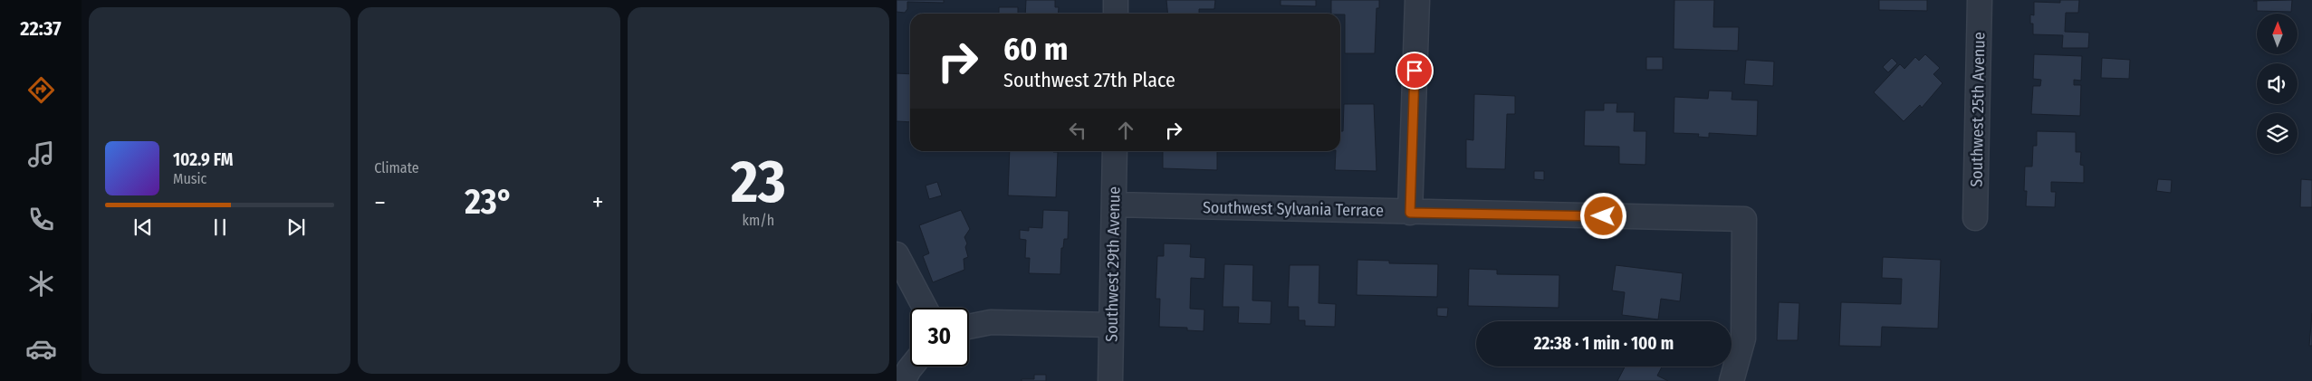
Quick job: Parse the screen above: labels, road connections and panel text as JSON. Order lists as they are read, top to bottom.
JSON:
{
  "streets": {
    "street": ["Southwest 25th Avenue", "Southwest Sylvania Terrace", "Southwest 29th Avenue"]
  },
  "crossings": [
    ["Southwest Sylvania Terrace", "Southwest 29th Avenue"]
  ],
  "north": "top",
  "page": {
    "tabs": "22:37",
    "tile": [
      "Climate",
      ["23", "km/h"]
    ],
    "turn": ["60 m", "Southwest 27th Place"],
    "song": ["102.9 FM", "Music"],
    "heat": ["−", "23°", "+"],
    "limit": "30",
    "trip": "22:38 · 1 min · 100 m"
  }
}
